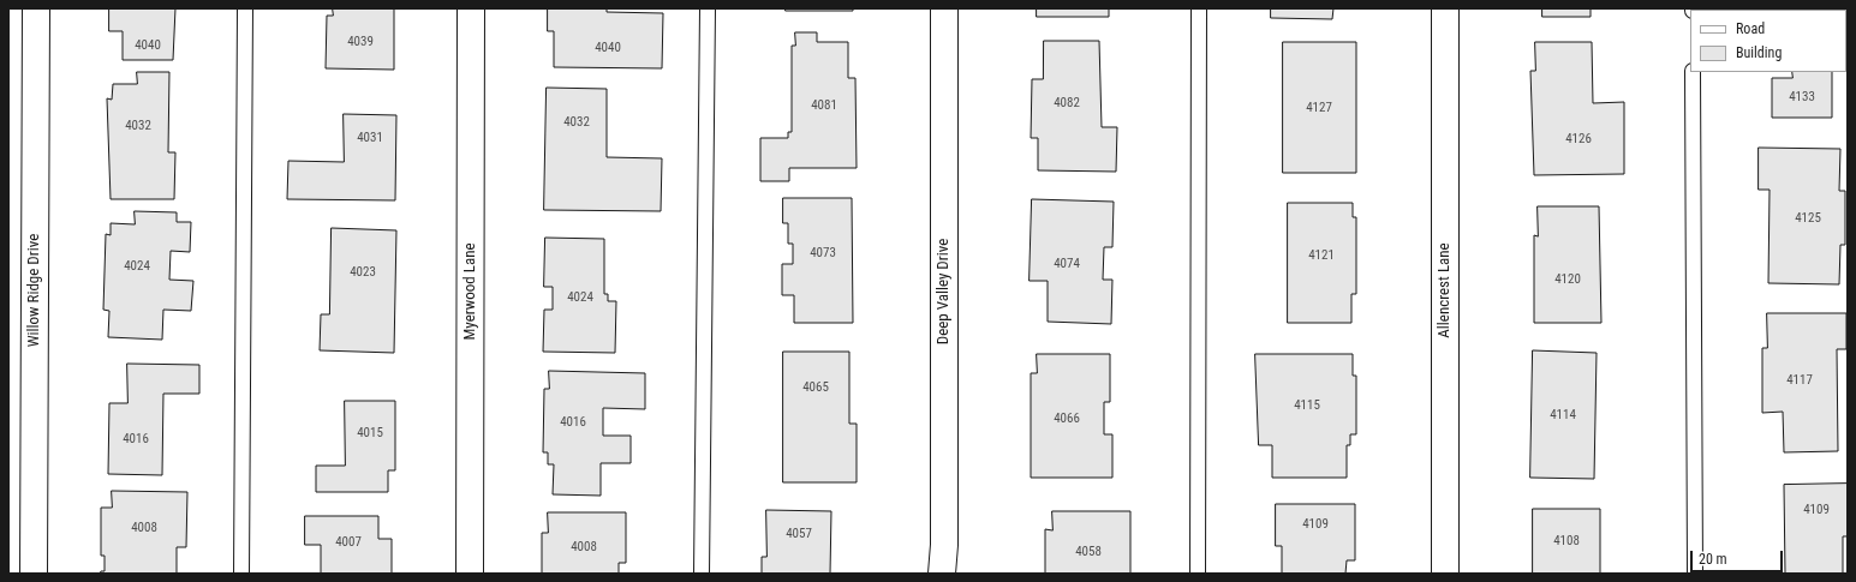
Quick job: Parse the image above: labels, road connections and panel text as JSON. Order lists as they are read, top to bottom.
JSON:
{
  "streets": {
    "street": [
      "Willow Ridge Drive",
      "Allencrest Lane",
      "Myerwood Lane",
      "Deep Valley Drive"
    ]
  },
  "house_numbers": [
    "4039",
    "4040",
    "4040",
    "4133",
    "4082",
    "4081",
    "4127",
    "4032",
    "4032",
    "4031",
    "4126",
    "4125",
    "4073",
    "4121",
    "4074",
    "4024",
    "4023",
    "4120",
    "4024",
    "4117",
    "4065",
    "4115",
    "4114",
    "4066",
    "4016",
    "4015",
    "4016",
    "4109",
    "4109",
    "4008",
    "4057",
    "4108",
    "4007",
    "4008",
    "4058"
  ],
  "legend": ["Road", "Building"],
  "scale_bar": "20 m"
}
